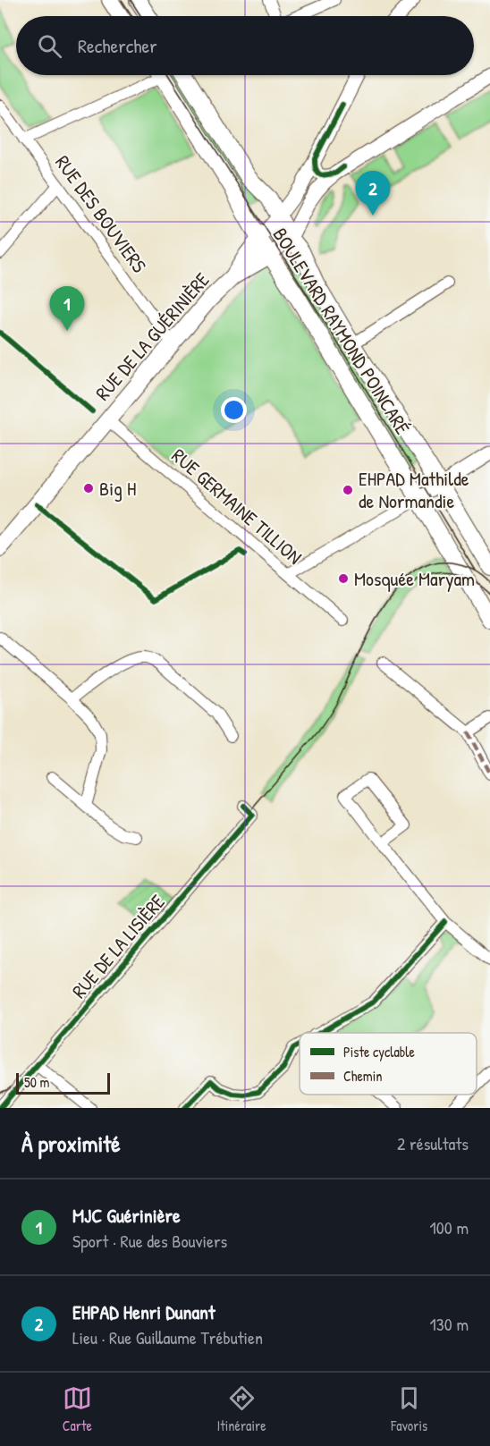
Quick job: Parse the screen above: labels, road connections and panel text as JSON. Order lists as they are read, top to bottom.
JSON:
{
  "streets": {
    "main road": ["BOULEVARD RAYMOND POINCARÉ", "RUE DE LA GUÉRINIÈRE"],
    "street": ["RUE DES BOUVIERS", "RUE GERMAINE TILLION", "RUE DE LA LISIÈRE"]
  },
  "crossings": [
    ["RUE DES BOUVIERS", "RUE DE LA GUÉRINIÈRE"],
    ["BOULEVARD RAYMOND POINCARÉ", "RUE DE LA GUÉRINIÈRE"],
    ["RUE DE LA GUÉRINIÈRE", "RUE GERMAINE TILLION"]
  ],
  "places": ["Big H", "EHPAD Mathilde de Normandie", "Mosquée Maryam"],
  "legend": ["Piste cyclable", "Chemin"],
  "scale_bar": "50 m",
  "page": {
    "search": "Rechercher",
    "pins": ["2", "1"],
    "scale": "50 m",
    "heading": ["À proximité", "2 résultats"],
    "list": [
      {
        "mark": "1",
        "name": "MJC Guérinière",
        "note": "Sport · Rue des Bouviers",
        "value": "100 m"
      },
      {
        "mark": "2",
        "name": "EHPAD Henri Dunant",
        "note": "Lieu · Rue Guillaume Trébutien",
        "value": "130 m"
      }
    ],
    "nav": ["Carte", "Itinéraire", "Favoris"]
  }
}
